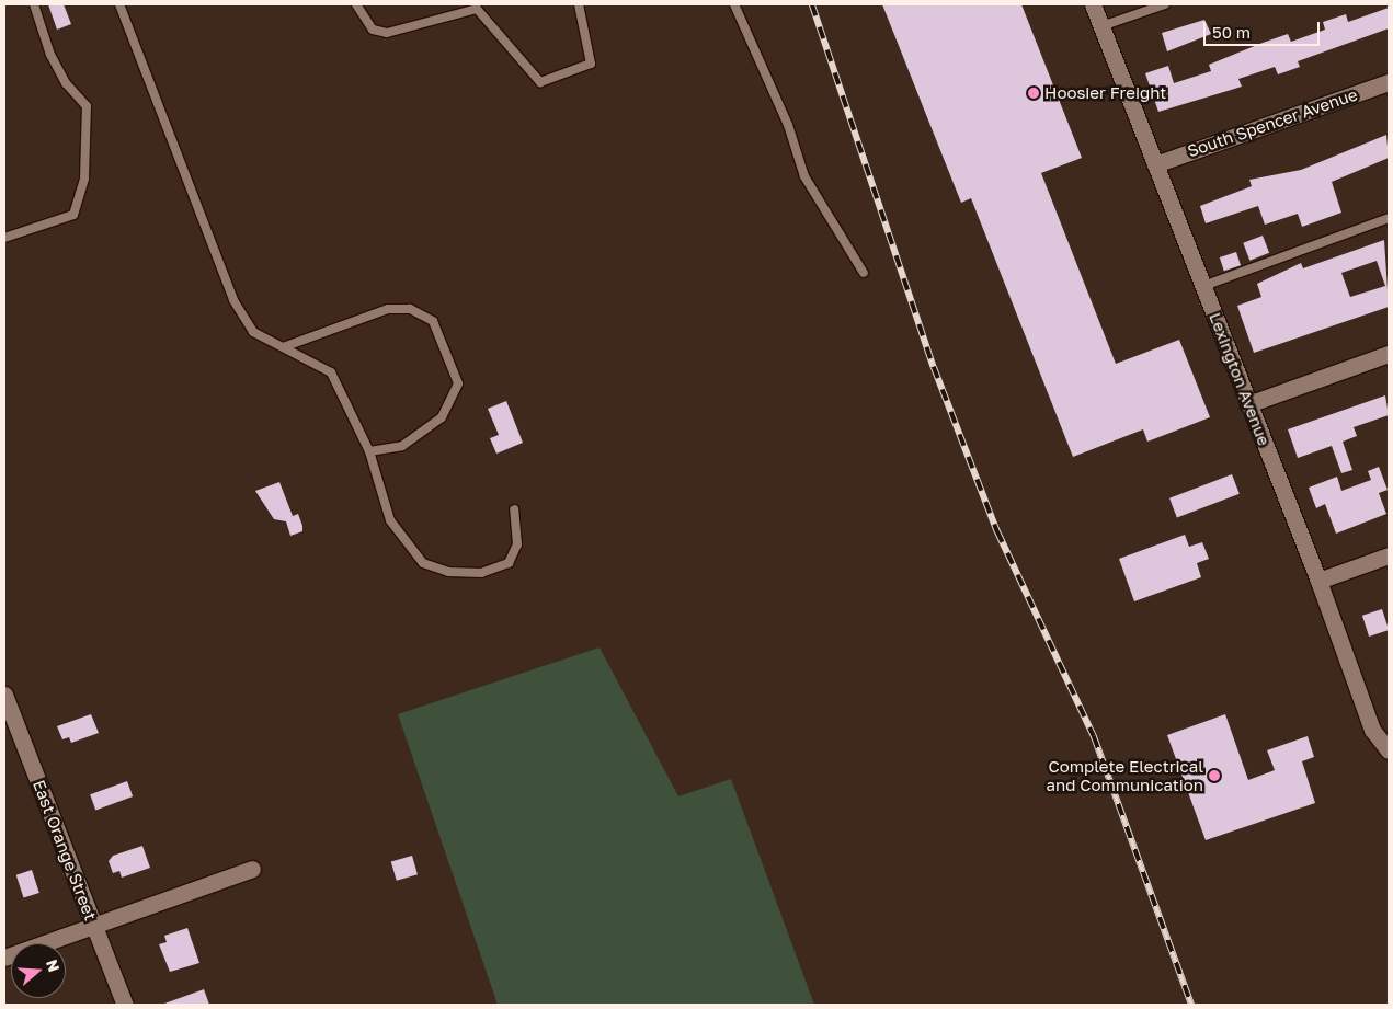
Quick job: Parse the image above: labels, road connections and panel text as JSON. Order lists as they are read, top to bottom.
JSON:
{
  "streets": {
    "street": ["South Spencer Avenue", "Lexington Avenue", "East Orange Street"]
  },
  "crossings": [
    ["South Spencer Avenue", "Lexington Avenue"]
  ],
  "places": ["Hoosier Freight", "Complete Electrical and Communication"],
  "scale_bar": "50 m",
  "north": "right"
}
